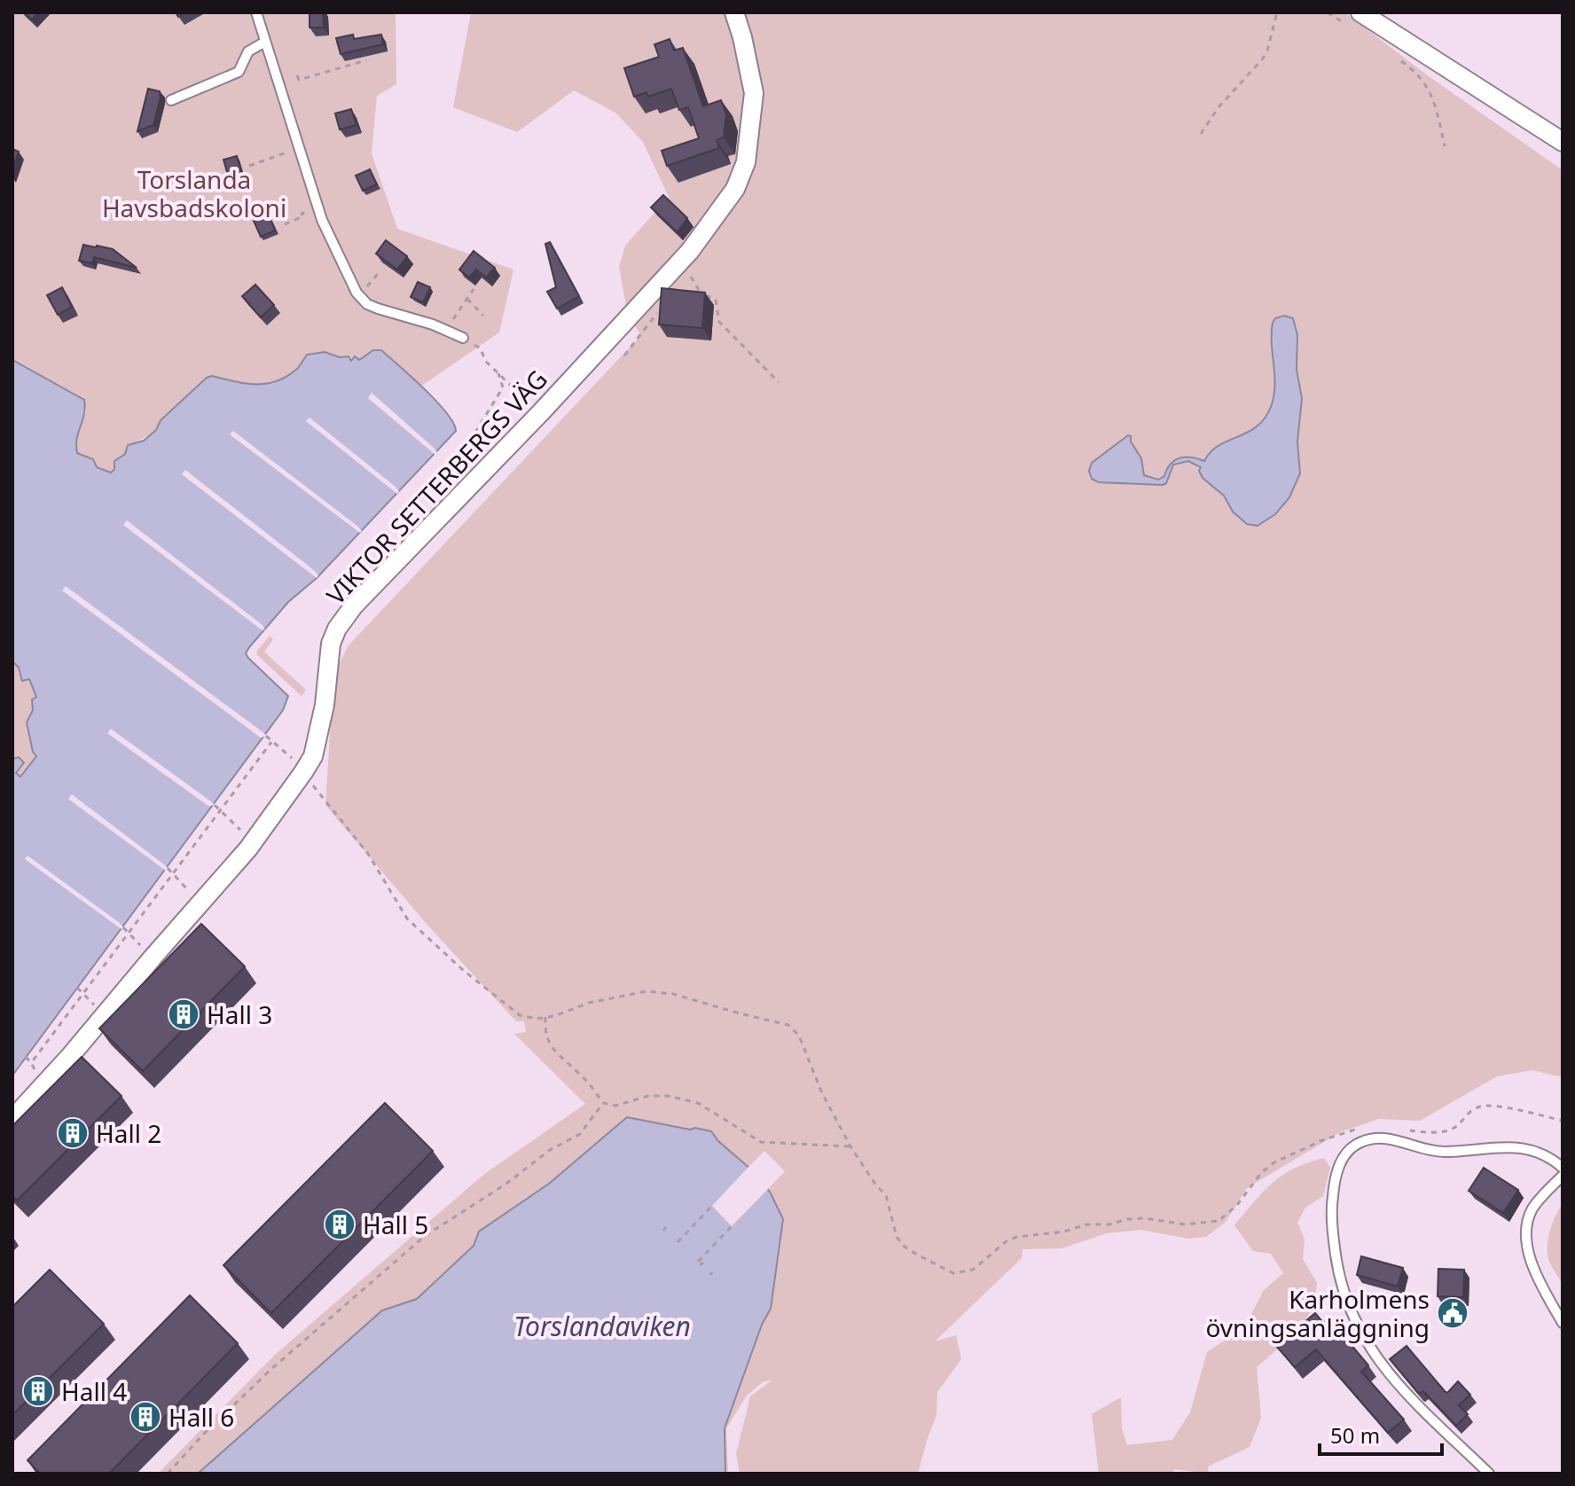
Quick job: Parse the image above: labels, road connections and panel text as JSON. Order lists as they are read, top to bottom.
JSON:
{
  "streets": {
    "street": ["VIKTOR SETTERBERGS VÄG"]
  },
  "water": ["Torslandaviken"],
  "parks": ["Torslanda Havsbadskoloni"],
  "places": {
    "building": [
      "Hall 3",
      "Hall 2",
      "Hall 5",
      "Hall 4",
      "Hall 6"
    ],
    "public building": ["Karholmens övningsanläggning"]
  },
  "scale_bar": "50 m"
}
